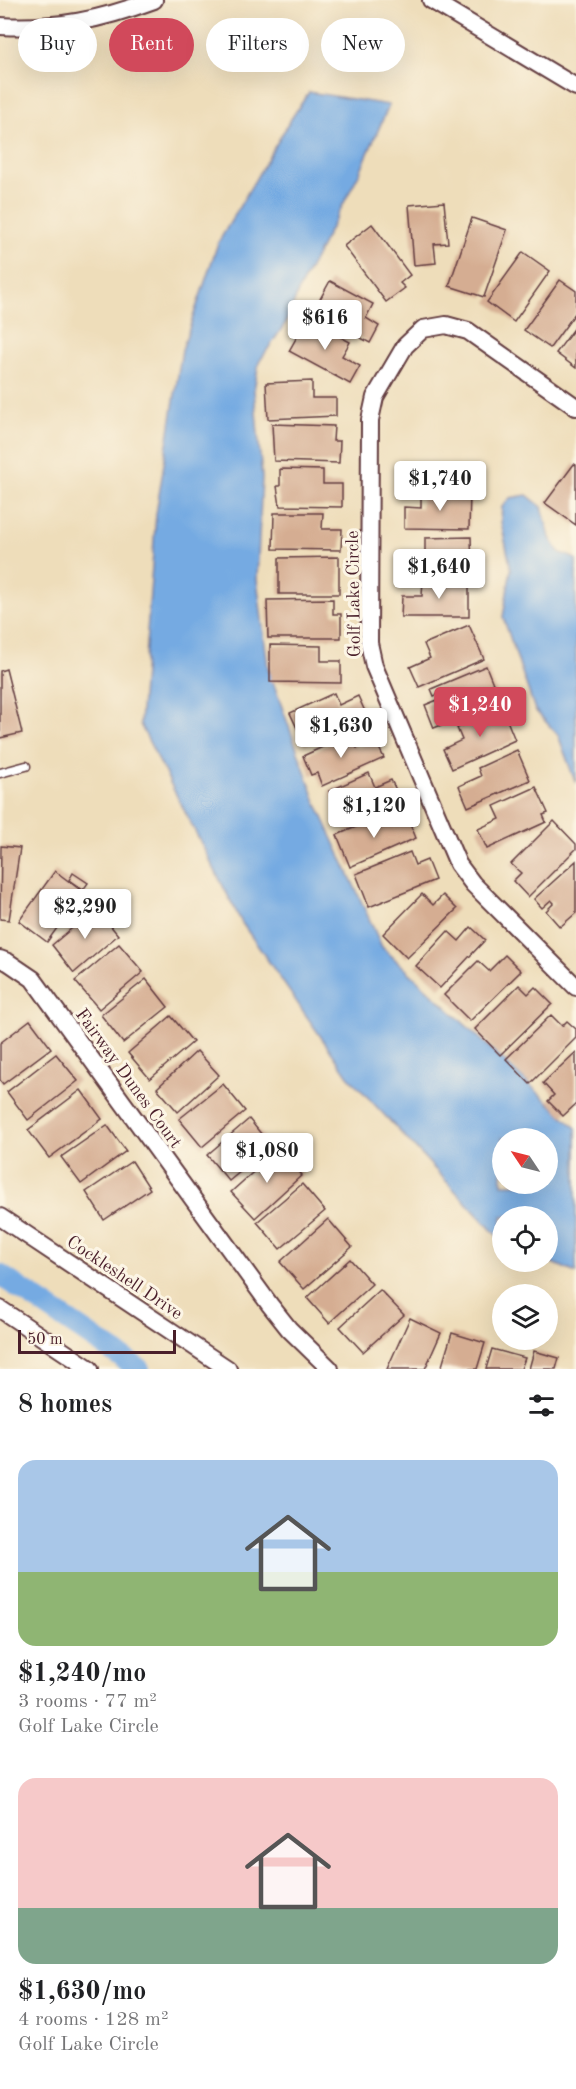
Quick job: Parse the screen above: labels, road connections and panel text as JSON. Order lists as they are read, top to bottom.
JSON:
{
  "streets": {
    "street": ["Golf Lake Circle", "Fairway Dunes Court", "Cockleshell Drive"]
  },
  "scale_bar": "50 m",
  "north": "top left",
  "page": {
    "chip": [
      "Buy",
      "Rent",
      "Filters",
      "New"
    ],
    "price": [
      "$616",
      "$1,740",
      "$1,640",
      "$1,240",
      "$1,630",
      "$1,120",
      "$2,290",
      "$1,080"
    ],
    "scale": "50 m",
    "heading": "8 homes",
    "list": [
      {
        "name": "$1,240/mo",
        "note": "3 rooms · 77 m² · Golf Lake Circle"
      },
      {
        "name": "$1,630/mo",
        "note": "4 rooms · 128 m² · Golf Lake Circle"
      }
    ]
  }
}
